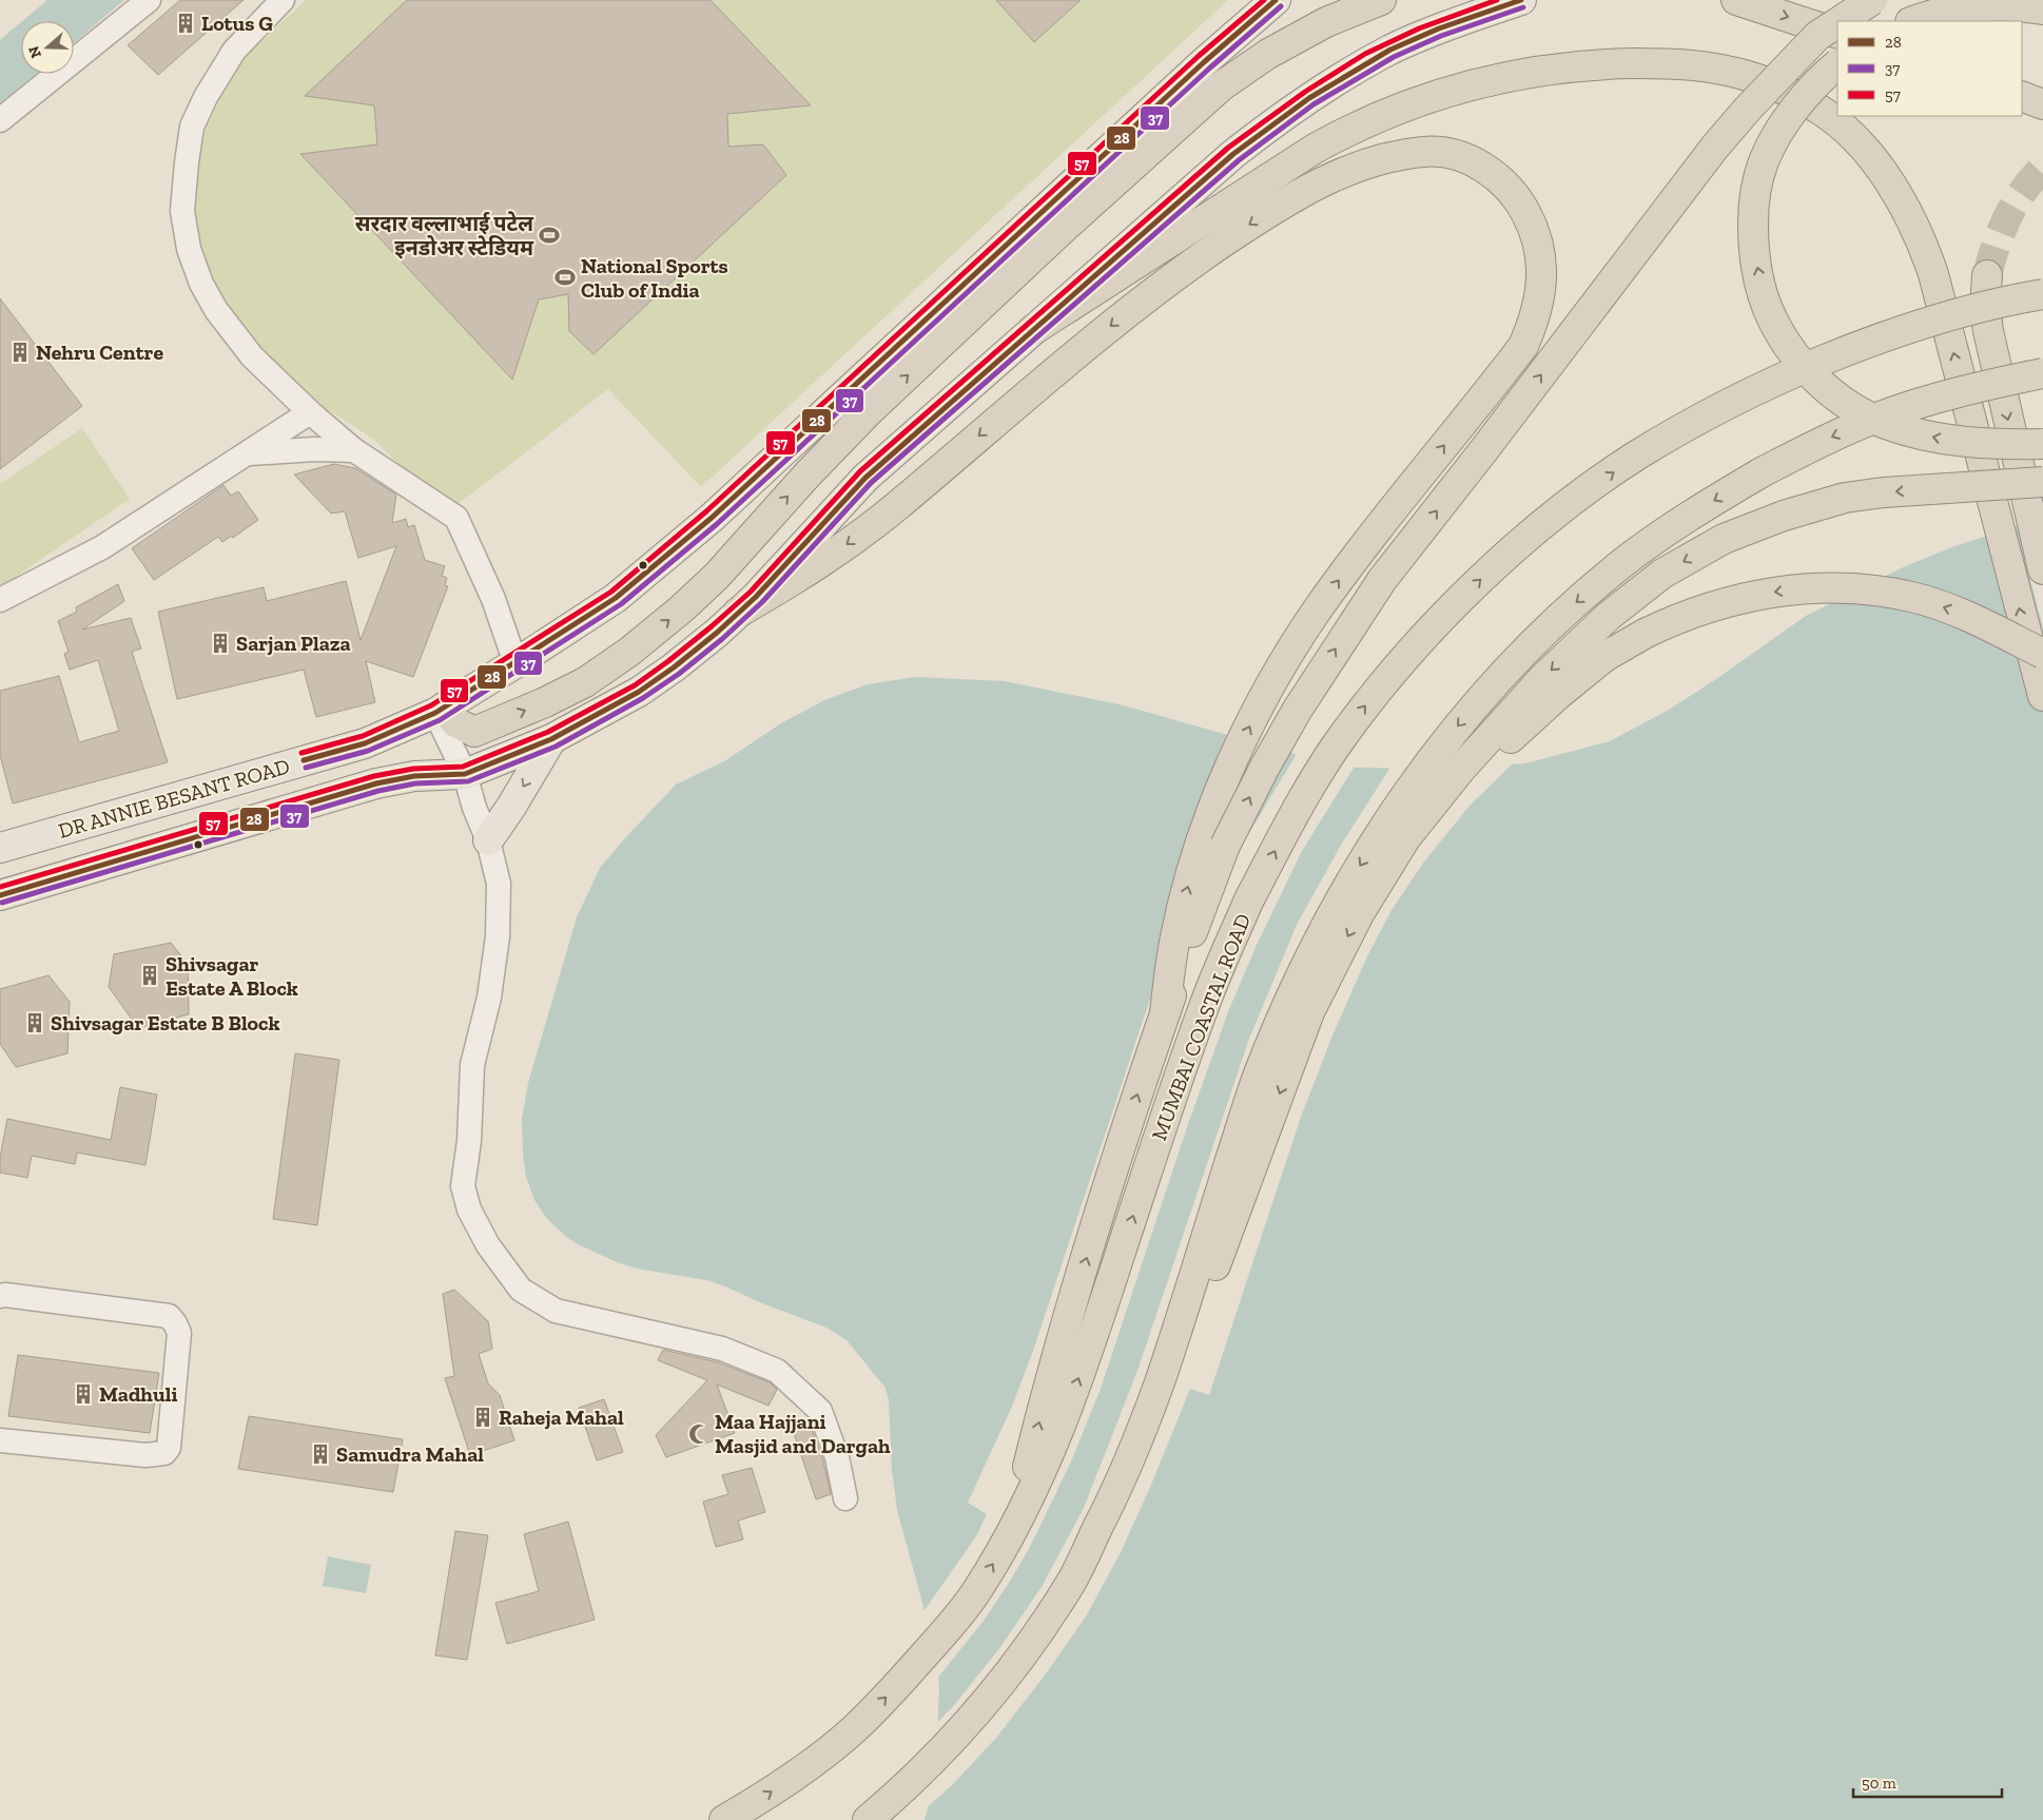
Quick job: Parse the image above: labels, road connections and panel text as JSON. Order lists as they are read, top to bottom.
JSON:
{
  "streets": {
    "highway": ["MUMBAI COASTAL ROAD"],
    "main road": ["DR ANNIE BESANT ROAD"]
  },
  "places": {
    "building": [
      "Lotus G",
      "Nehru Centre",
      "Sarjan Plaza",
      "Shivsagar Estate A Block",
      "Shivsagar Estate B Block",
      "Madhuli",
      "Raheja Mahal",
      "Samudra Mahal"
    ],
    "sports": ["सरदार वल्लाभाई पटेल इनडोअर स्टेडियम", "National Sports Club of India"],
    "mosque": ["Maa Hajjani Masjid and Dargah"]
  },
  "lines": ["transit line 28", "transit line 57", "transit line 37"],
  "legend": ["28", "37", "57"],
  "scale_bar": "50 m",
  "north": "left"
}
